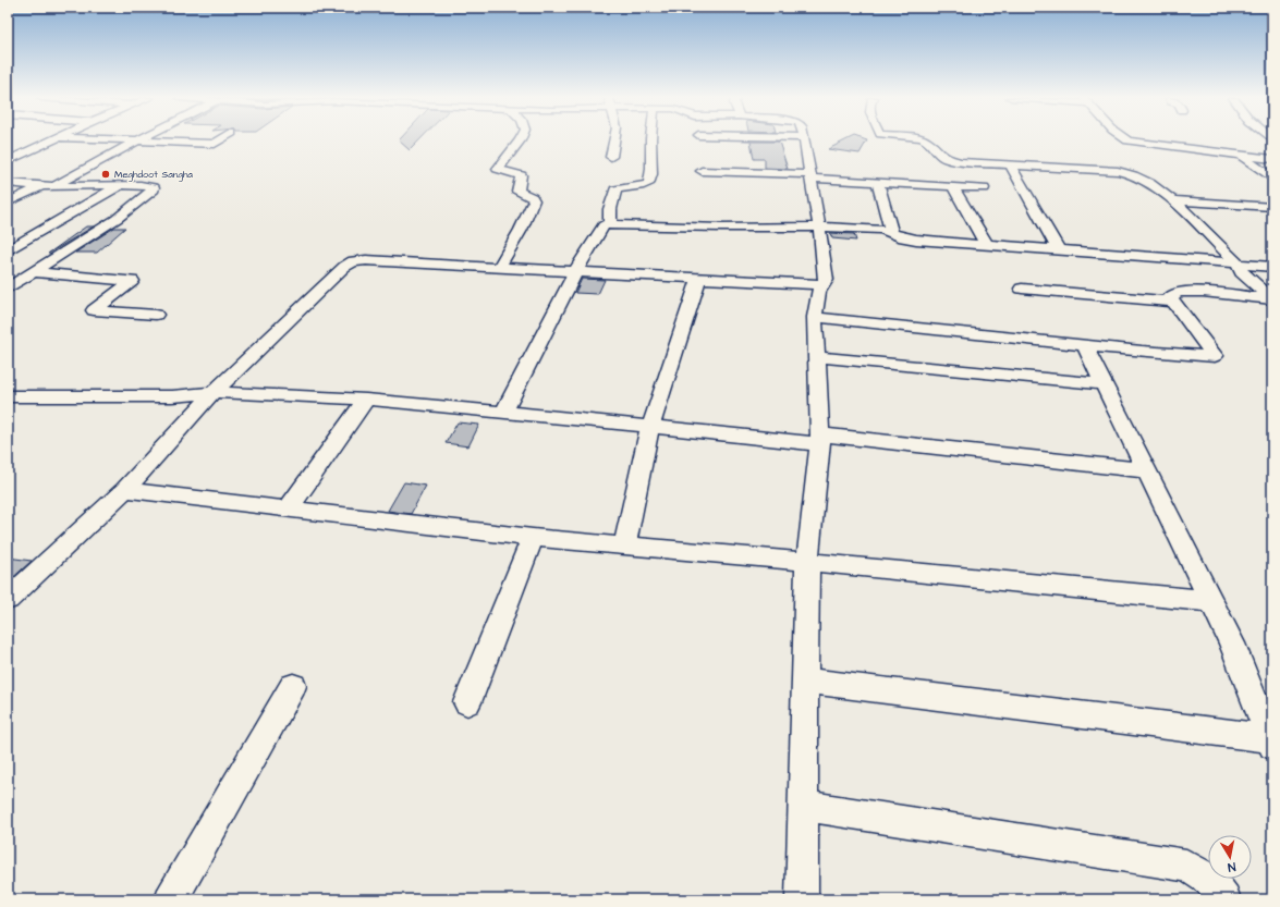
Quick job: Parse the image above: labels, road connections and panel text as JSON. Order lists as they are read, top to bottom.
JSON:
{
  "places": ["Meghdoot Sangha"],
  "north": "bottom"
}
